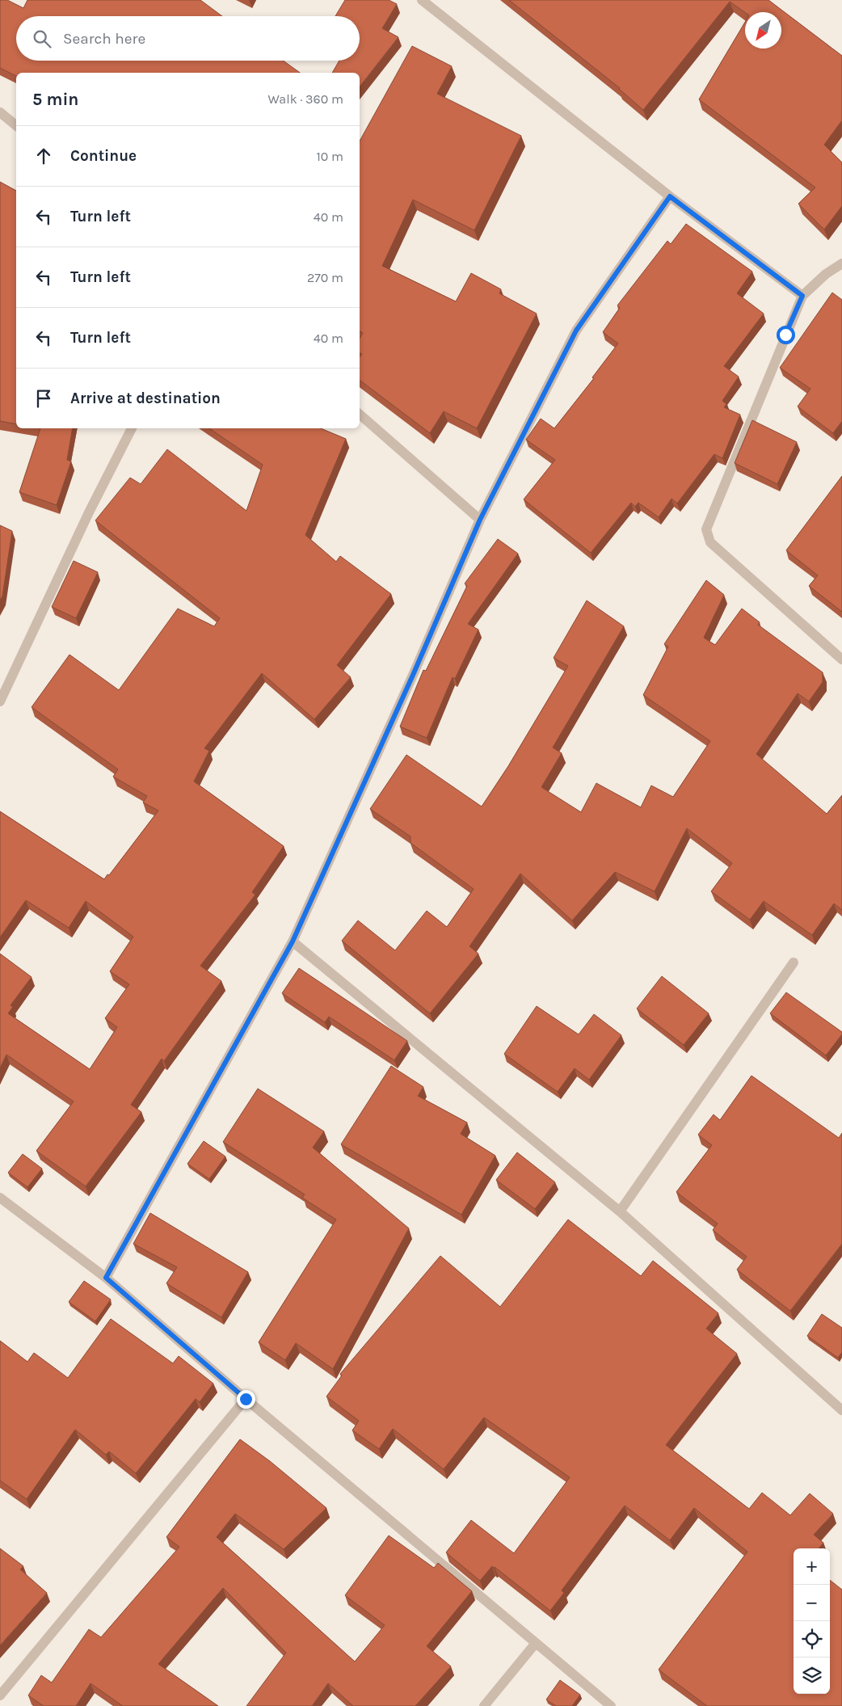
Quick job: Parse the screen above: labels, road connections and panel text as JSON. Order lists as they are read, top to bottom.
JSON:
{
  "north": "bottom left",
  "page": {
    "search": "Search here",
    "heading": ["5 min", "Walk · 360 m"],
    "list": [
      ["Continue", "10 m"],
      ["Turn left", "40 m"],
      ["Turn left", "270 m"],
      ["Turn left", "40 m"],
      "Arrive at destination"
    ],
    "map_buttons": ["+", "−"]
  }
}
